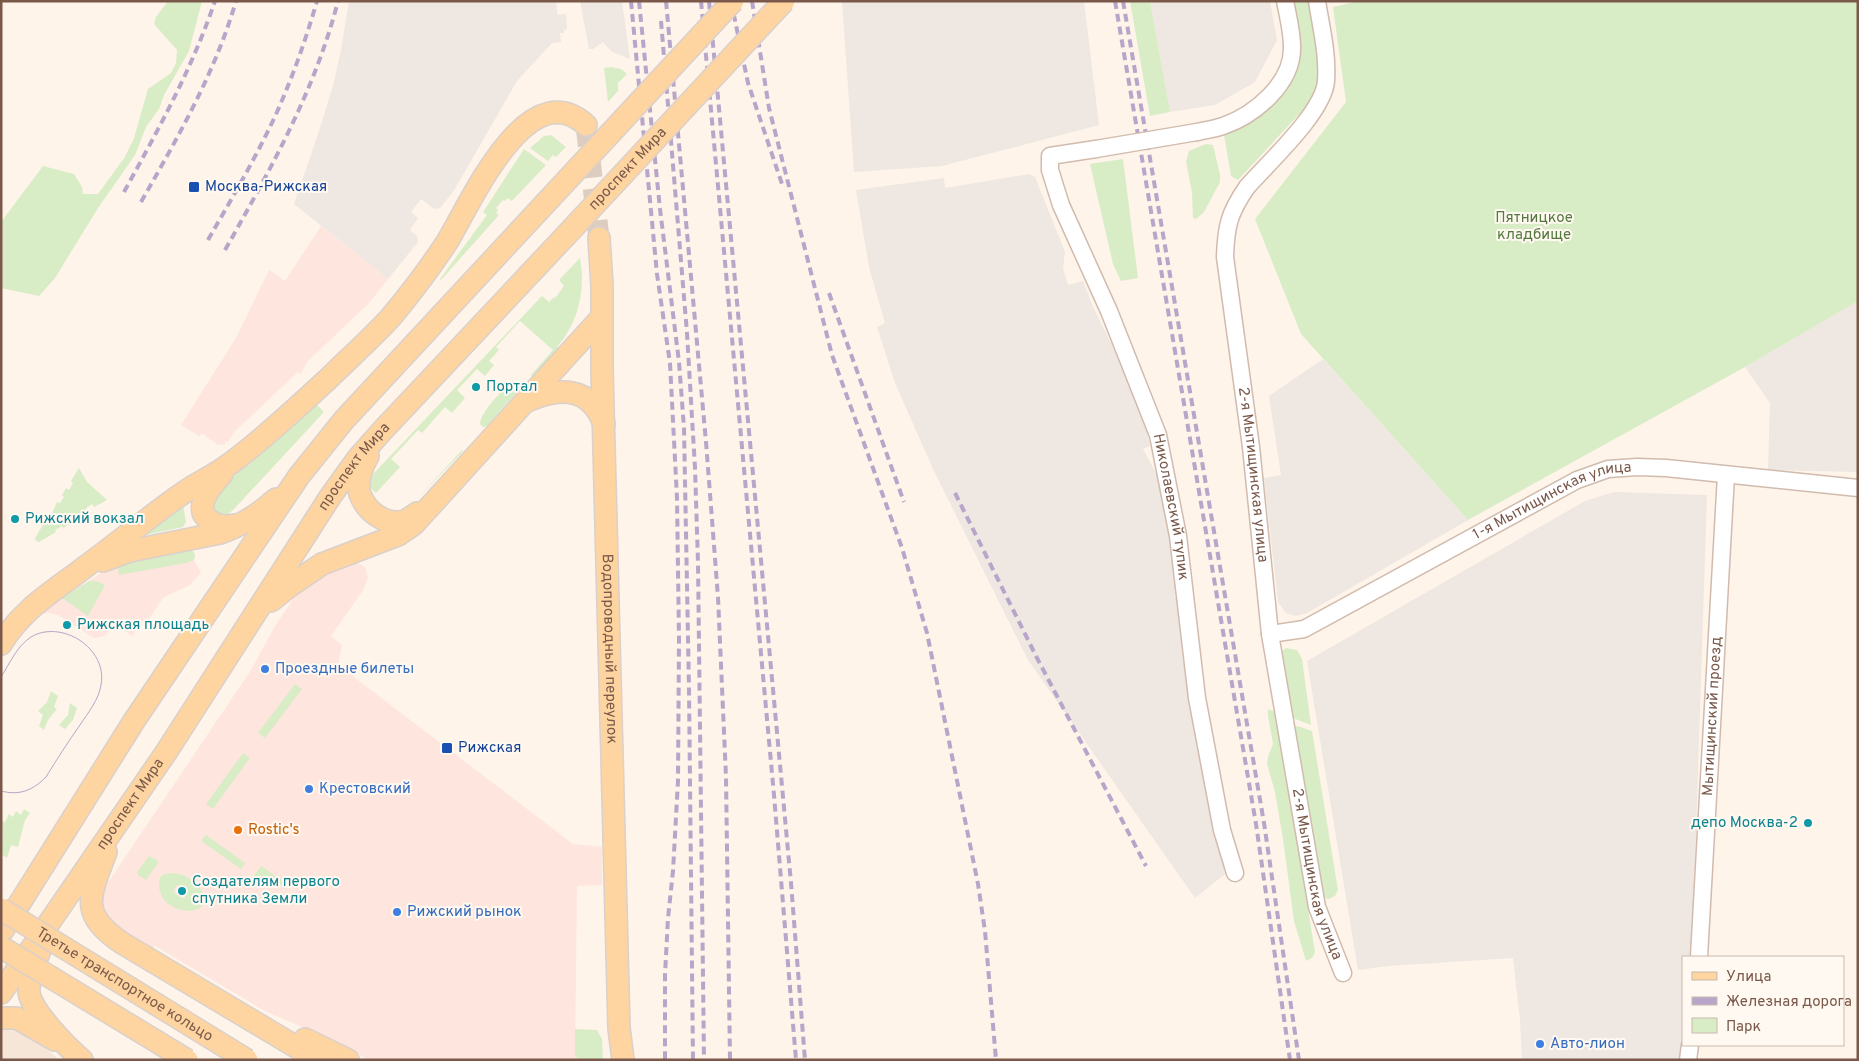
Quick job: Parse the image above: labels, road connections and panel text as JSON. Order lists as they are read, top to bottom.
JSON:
{
  "streets": {
    "main road": ["проспект Мира", "Водопроводный переулок", "Третье транспортное кольцо"],
    "street": [
      "2-я Мытищинская улица",
      "1-я Мытищинская улица",
      "Николаевский тупик",
      "Мытищинский проезд"
    ]
  },
  "crossings": [
    ["2-я Мытищинская улица", "1-я Мытищинская улица"],
    ["1-я Мытищинская улица", "Мытищинский проезд"]
  ],
  "parks": ["Пятницкое кладбище"],
  "places": {
    "transit": ["Москва-Рижская", "Рижская"],
    "other": [
      "Портал",
      "Рижский вокзал",
      "Рижская площадь",
      "Проездные билеты",
      "Крестовский",
      "депо Москва-2",
      "Rostic's",
      "Создателям первого спутника Земли",
      "Рижский рынок",
      "Авто-лион"
    ]
  },
  "legend": ["Улица", "Железная дорога", "Парк"]
}
